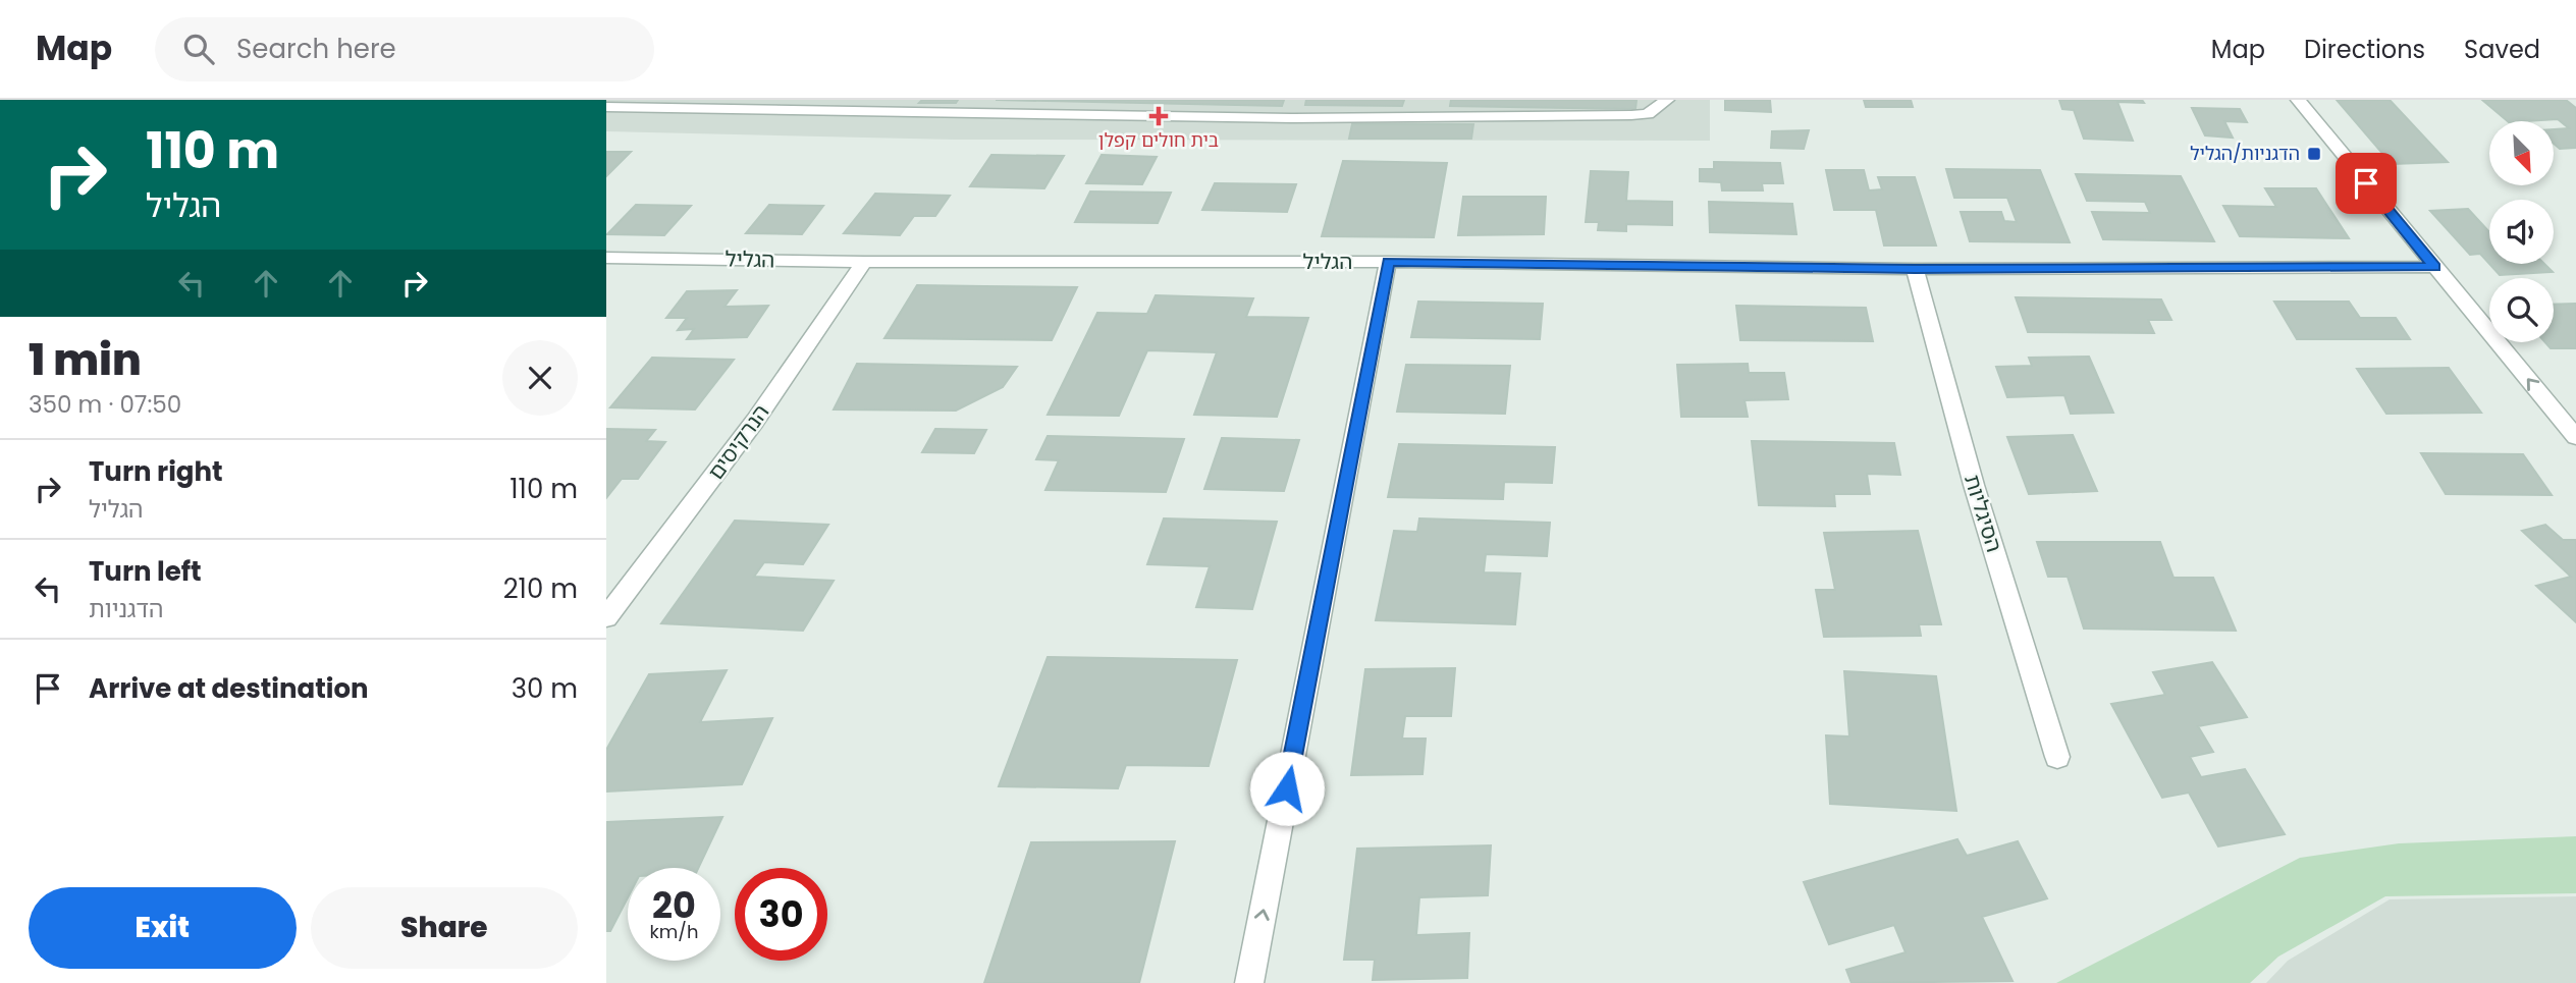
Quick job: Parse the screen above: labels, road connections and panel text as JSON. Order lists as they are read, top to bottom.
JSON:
{
  "streets": {
    "street": ["הגליל", "הנרקיסים", "הסיגליות"]
  },
  "crossings": [
    ["הגליל", "הנרקיסים"],
    ["הגליל", "הסיגליות"]
  ],
  "places": {
    "health": ["בית חולים קפלן"],
    "transit": ["הדגניות/הגליל"]
  },
  "north": "bottom right",
  "page": {
    "header": "Map",
    "search": "Search here",
    "nav": ["Map", "Directions", "Saved"],
    "turn": ["110 m", "הגליל"],
    "heading": ["1 min", "350 m · 07:50"],
    "list": [
      {
        "name": "Turn right",
        "note": "הגליל",
        "value": "110 m"
      },
      {
        "name": "Turn left",
        "note": "הדגניות",
        "value": "210 m"
      },
      {
        "name": "Arrive at destination",
        "value": "30 m"
      }
    ],
    "speed": "20 km/h",
    "limit": "30",
    "buttons": ["Exit", "Share"]
  }
}
